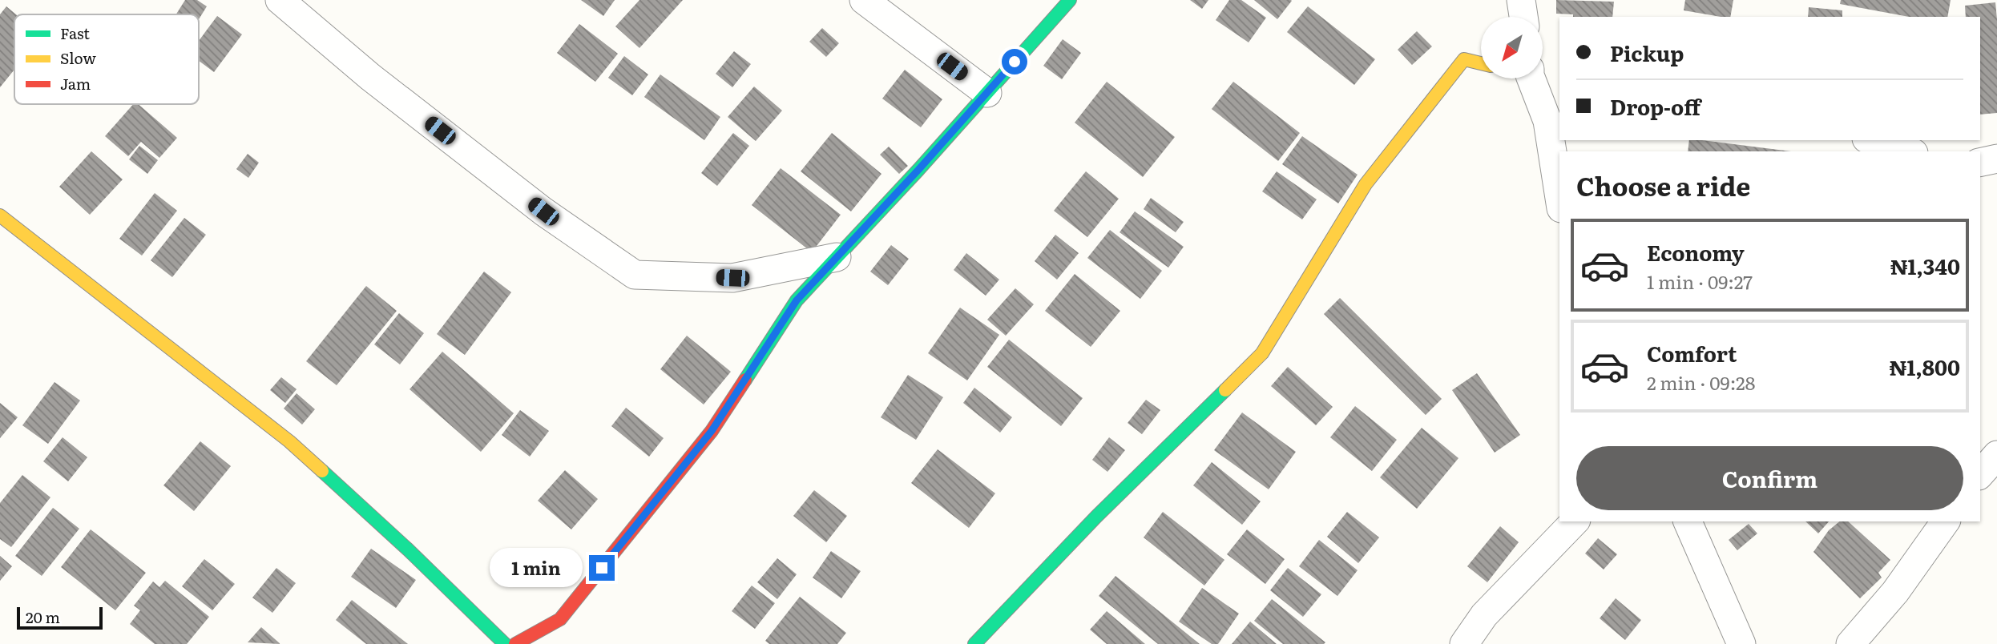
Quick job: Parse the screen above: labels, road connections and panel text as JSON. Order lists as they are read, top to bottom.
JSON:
{
  "legend": ["Fast", "Slow", "Jam"],
  "scale_bar": "20 m",
  "north": "bottom left",
  "page": {
    "banner": ["Pickup", "Drop-off"],
    "heading": "Choose a ride",
    "list": [
      {
        "name": "Economy",
        "note": "1 min · 09:27",
        "value": "₦1,340"
      },
      {
        "name": "Comfort",
        "note": "2 min · 09:28",
        "value": "₦1,800"
      }
    ],
    "buttons": "Confirm",
    "bubble": "1 min",
    "scale": "20 m"
  }
}
